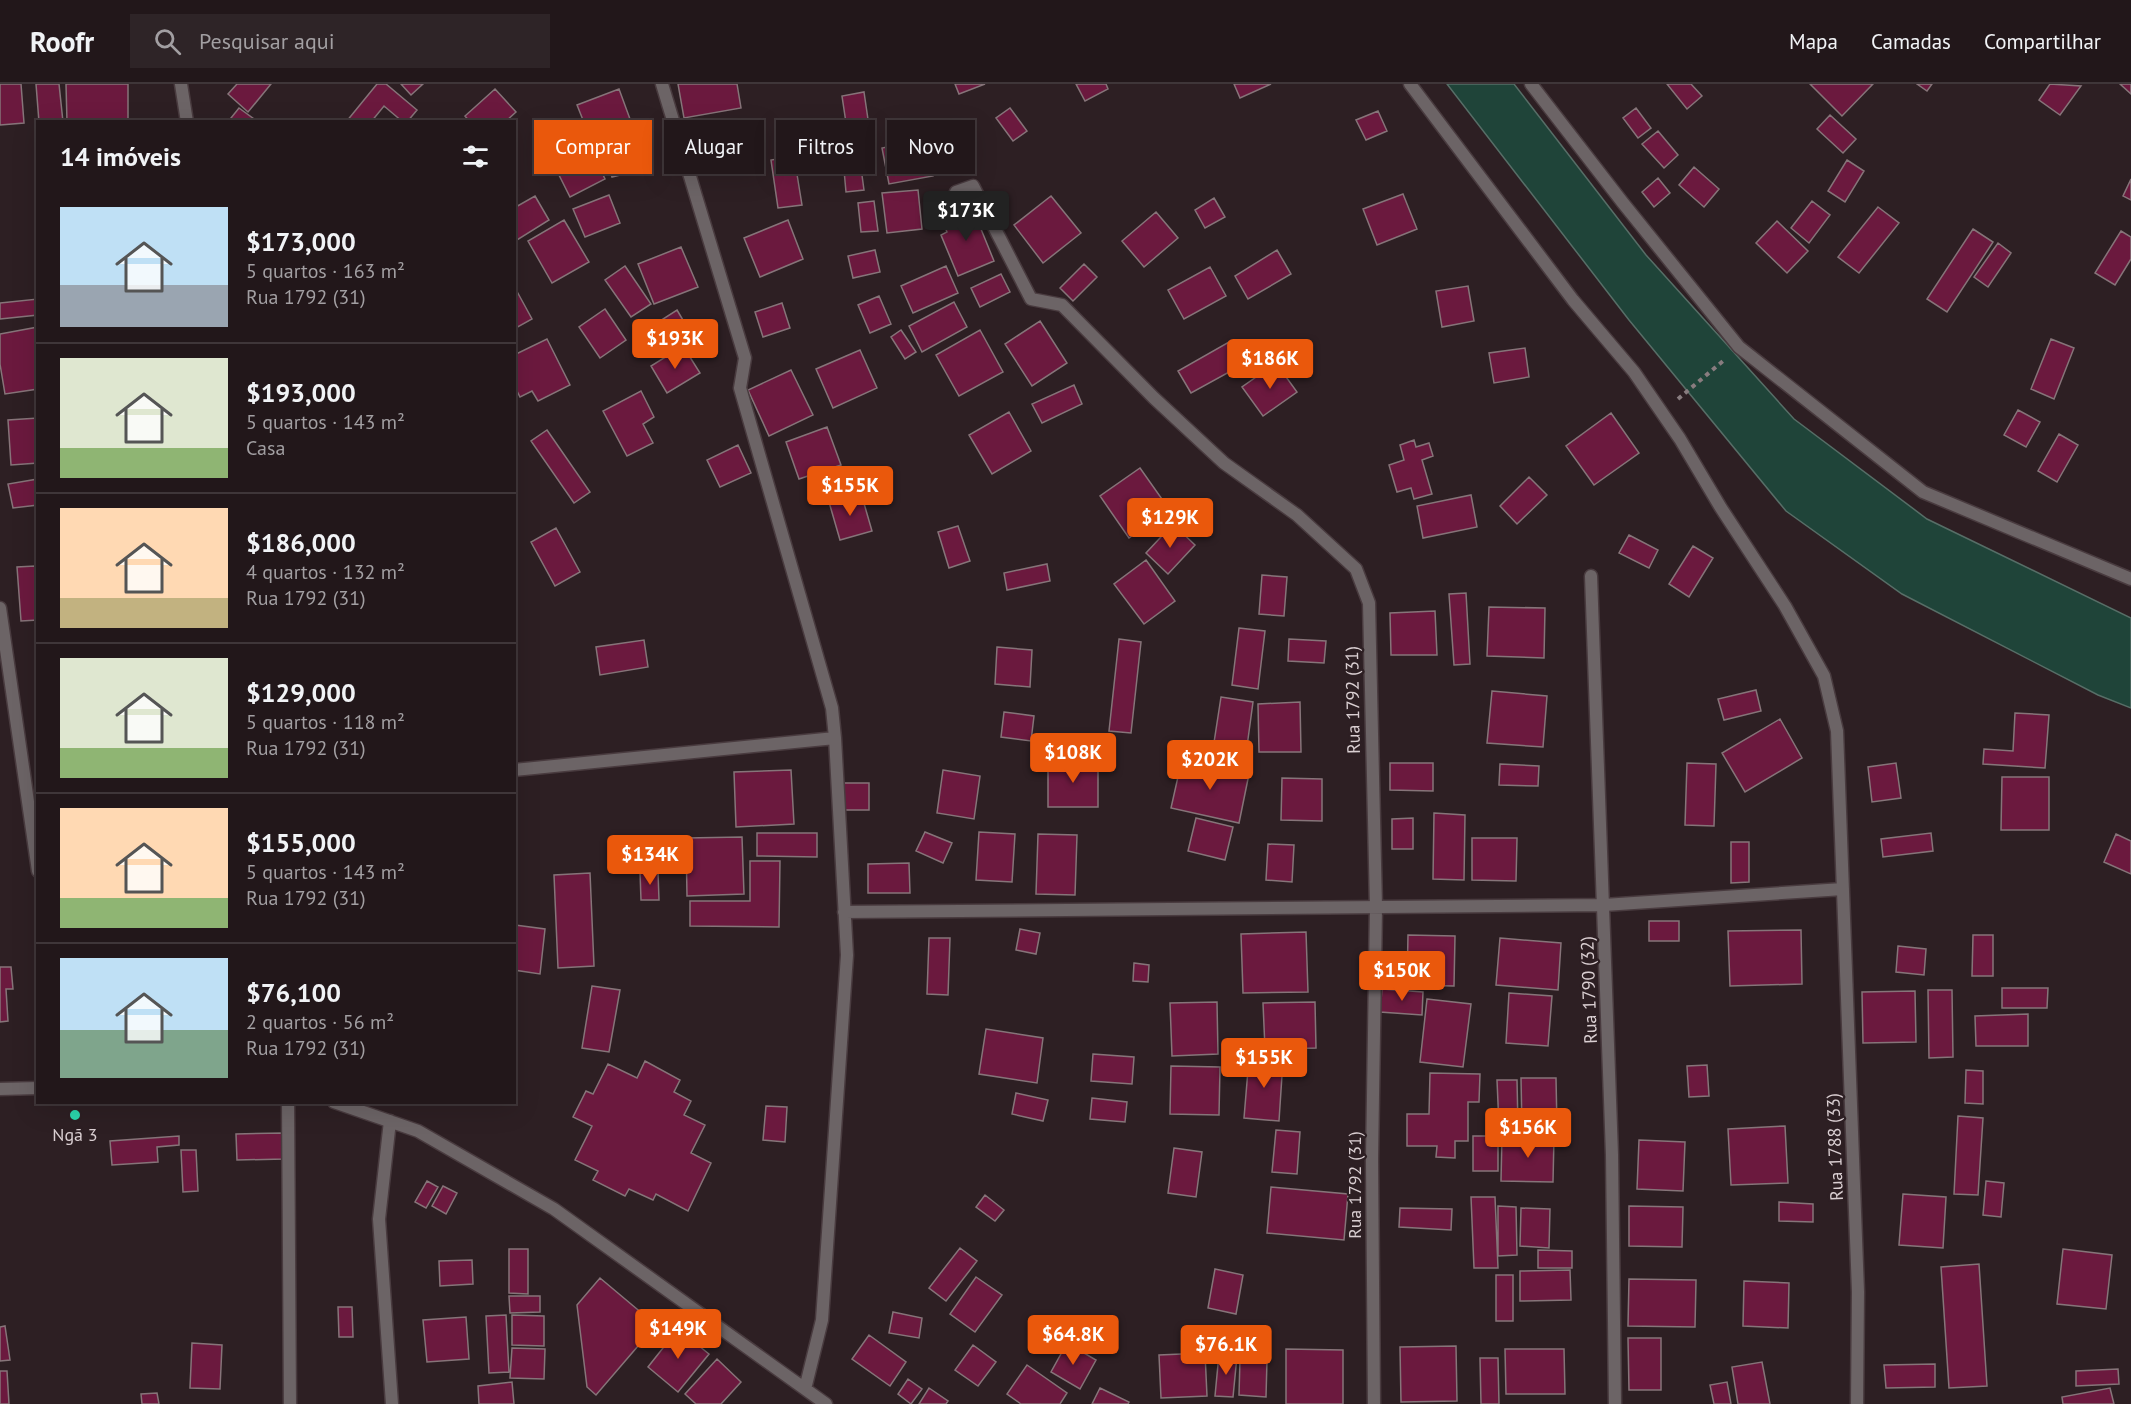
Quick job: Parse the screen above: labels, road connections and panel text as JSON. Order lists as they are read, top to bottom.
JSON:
{
  "streets": {
    "street": ["Rua 1792 (31)", "Rua 1790 (32)", "Rua 1788 (33)"]
  },
  "places": ["Ngã 3"],
  "page": {
    "header": "Roofr",
    "search": "Pesquisar aqui",
    "nav": ["Mapa", "Camadas", "Compartilhar"],
    "chip": [
      "Comprar",
      "Alugar",
      "Filtros",
      "Novo"
    ],
    "heading": "14 imóveis",
    "price": [
      "$173K",
      "$193K",
      "$186K",
      "$155K",
      "$129K",
      "$108K",
      "$202K",
      "$134K",
      "$150K",
      "$155K",
      "$156K",
      "$149K",
      "$64.8K",
      "$76.1K"
    ],
    "list": [
      {
        "name": "$173,000",
        "note": "5 quartos · 163 m² · Rua 1792 (31)"
      },
      {
        "name": "$193,000",
        "note": "5 quartos · 143 m² · Casa"
      },
      {
        "name": "$186,000",
        "note": "4 quartos · 132 m² · Rua 1792 (31)"
      },
      {
        "name": "$129,000",
        "note": "5 quartos · 118 m² · Rua 1792 (31)"
      },
      {
        "name": "$155,000",
        "note": "5 quartos · 143 m² · Rua 1792 (31)"
      },
      {
        "name": "$76,100",
        "note": "2 quartos · 56 m² · Rua 1792 (31)"
      }
    ]
  }
}
